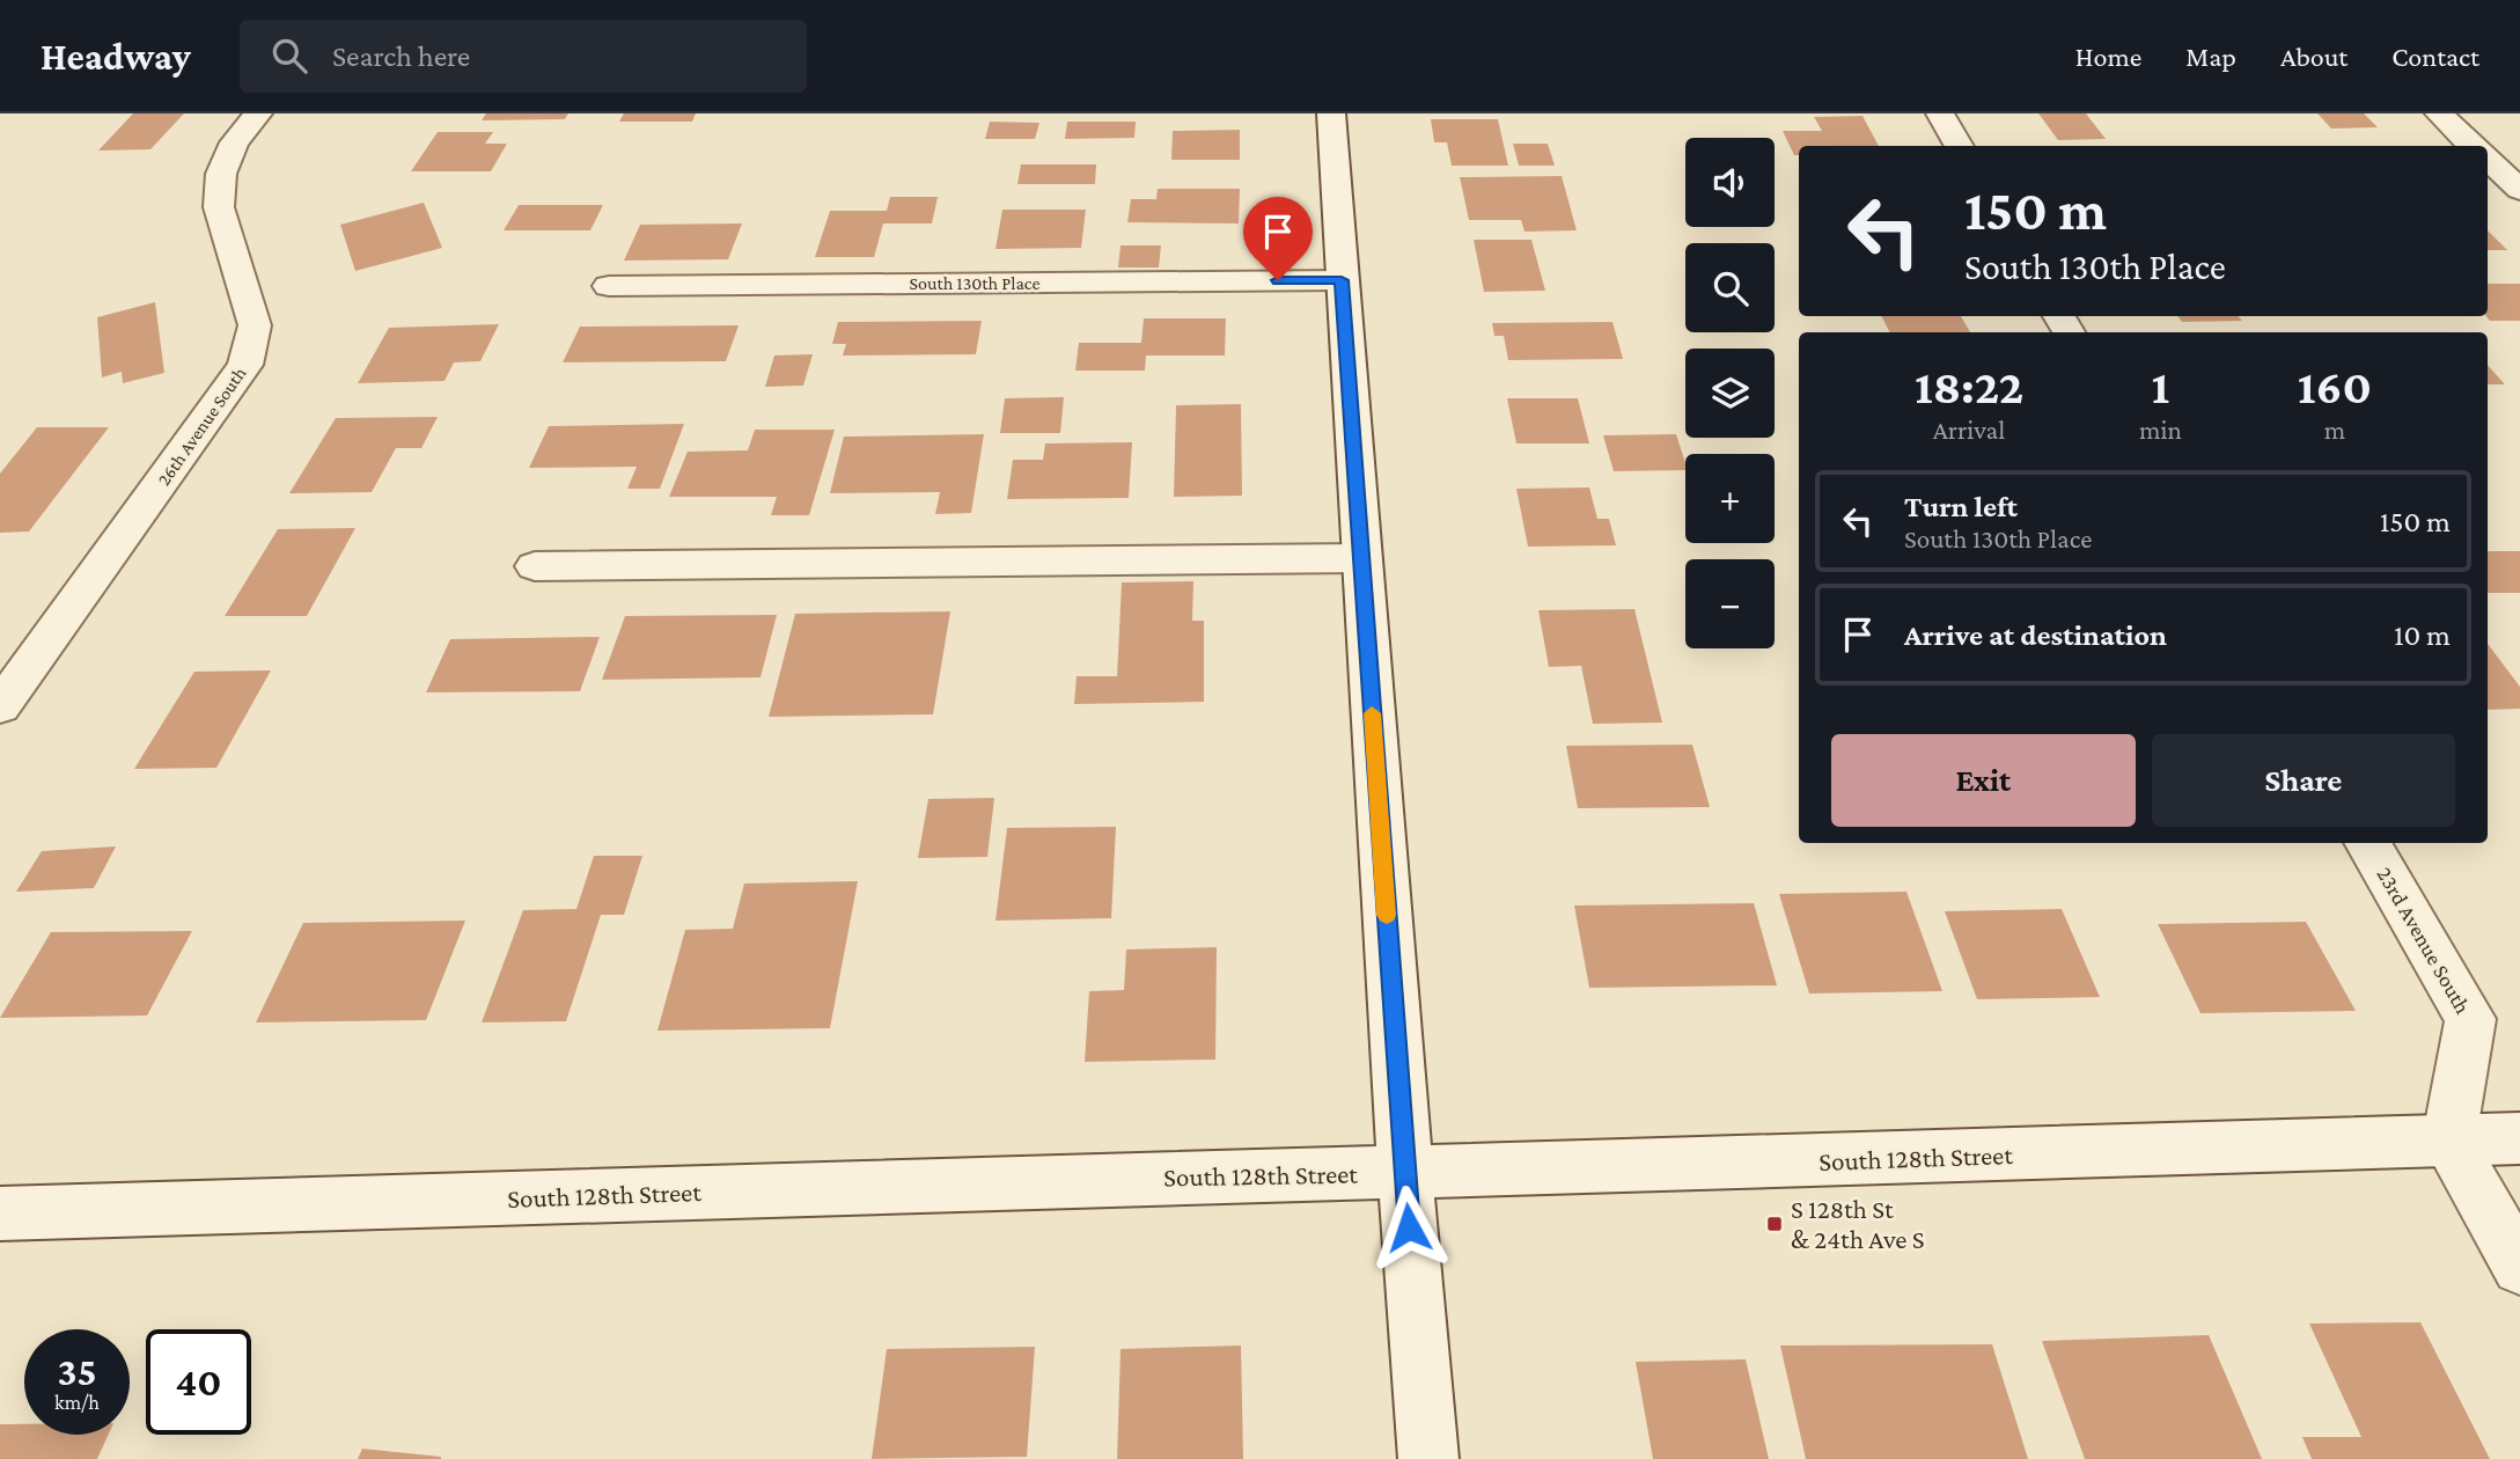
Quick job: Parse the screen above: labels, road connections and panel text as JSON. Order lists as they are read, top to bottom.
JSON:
{
  "streets": {
    "street": [
      "South 130th Place",
      "26th Avenue South",
      "23rd Avenue South",
      "South 128th Street"
    ]
  },
  "crossings": [
    ["23rd Avenue South", "South 128th Street"]
  ],
  "places": {
    "transit": ["S 128th St & 24th Ave S"]
  },
  "page": {
    "header": "Headway",
    "search": "Search here",
    "nav": [
      "Home",
      "Map",
      "About",
      "Contact"
    ],
    "map_buttons": ["+", "−"],
    "turn": ["150 m", "South 130th Place"],
    "eta": [
      "18:22",
      "Arrival",
      "1",
      "min",
      "160",
      "m"
    ],
    "list": [
      {
        "name": "Turn left",
        "note": "South 130th Place",
        "value": "150 m"
      },
      {
        "name": "Arrive at destination",
        "value": "10 m"
      }
    ],
    "buttons": ["Exit", "Share"],
    "speed": "35 km/h",
    "limit": "40"
  }
}
